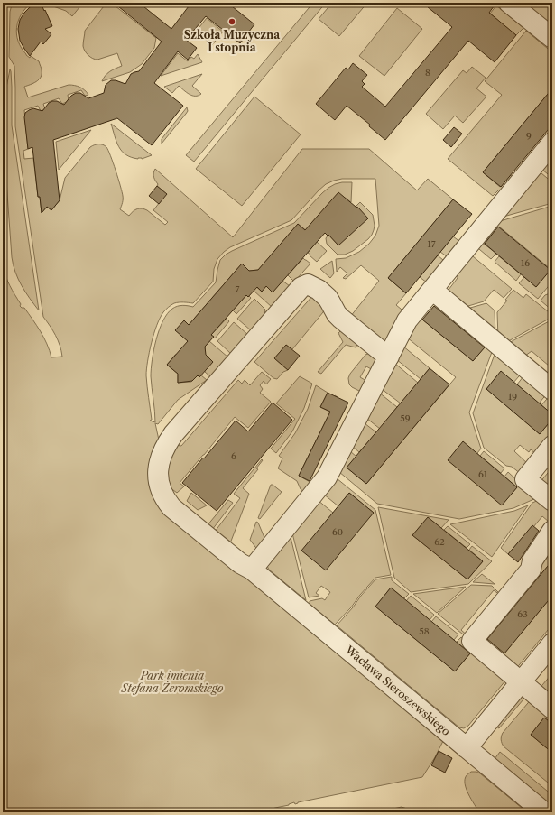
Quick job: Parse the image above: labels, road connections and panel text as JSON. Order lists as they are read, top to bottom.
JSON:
{
  "streets": {
    "street": ["Wacława Sieroszewskiego"]
  },
  "parks": ["Park imienia Stefana Żeromskiego"],
  "places": ["Szkoła Muzyczna I stopnia"],
  "house_numbers": [
    "8",
    "9",
    "17",
    "16",
    "7",
    "19",
    "59",
    "6",
    "61",
    "60",
    "62",
    "63",
    "58"
  ]
}
